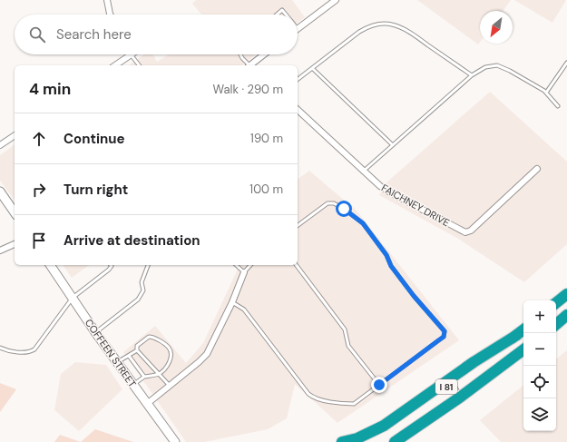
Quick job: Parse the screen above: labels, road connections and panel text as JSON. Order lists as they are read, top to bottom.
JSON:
{
  "streets": {
    "highway": ["I 81"],
    "main road": ["COFFEEN STREET"],
    "street": ["FAICHNEY DRIVE"]
  },
  "north": "bottom left",
  "page": {
    "search": "Search here",
    "heading": ["4 min", "Walk · 290 m"],
    "list": [
      ["Continue", "190 m"],
      ["Turn right", "100 m"],
      "Arrive at destination"
    ],
    "map_buttons": ["+", "−"]
  }
}
